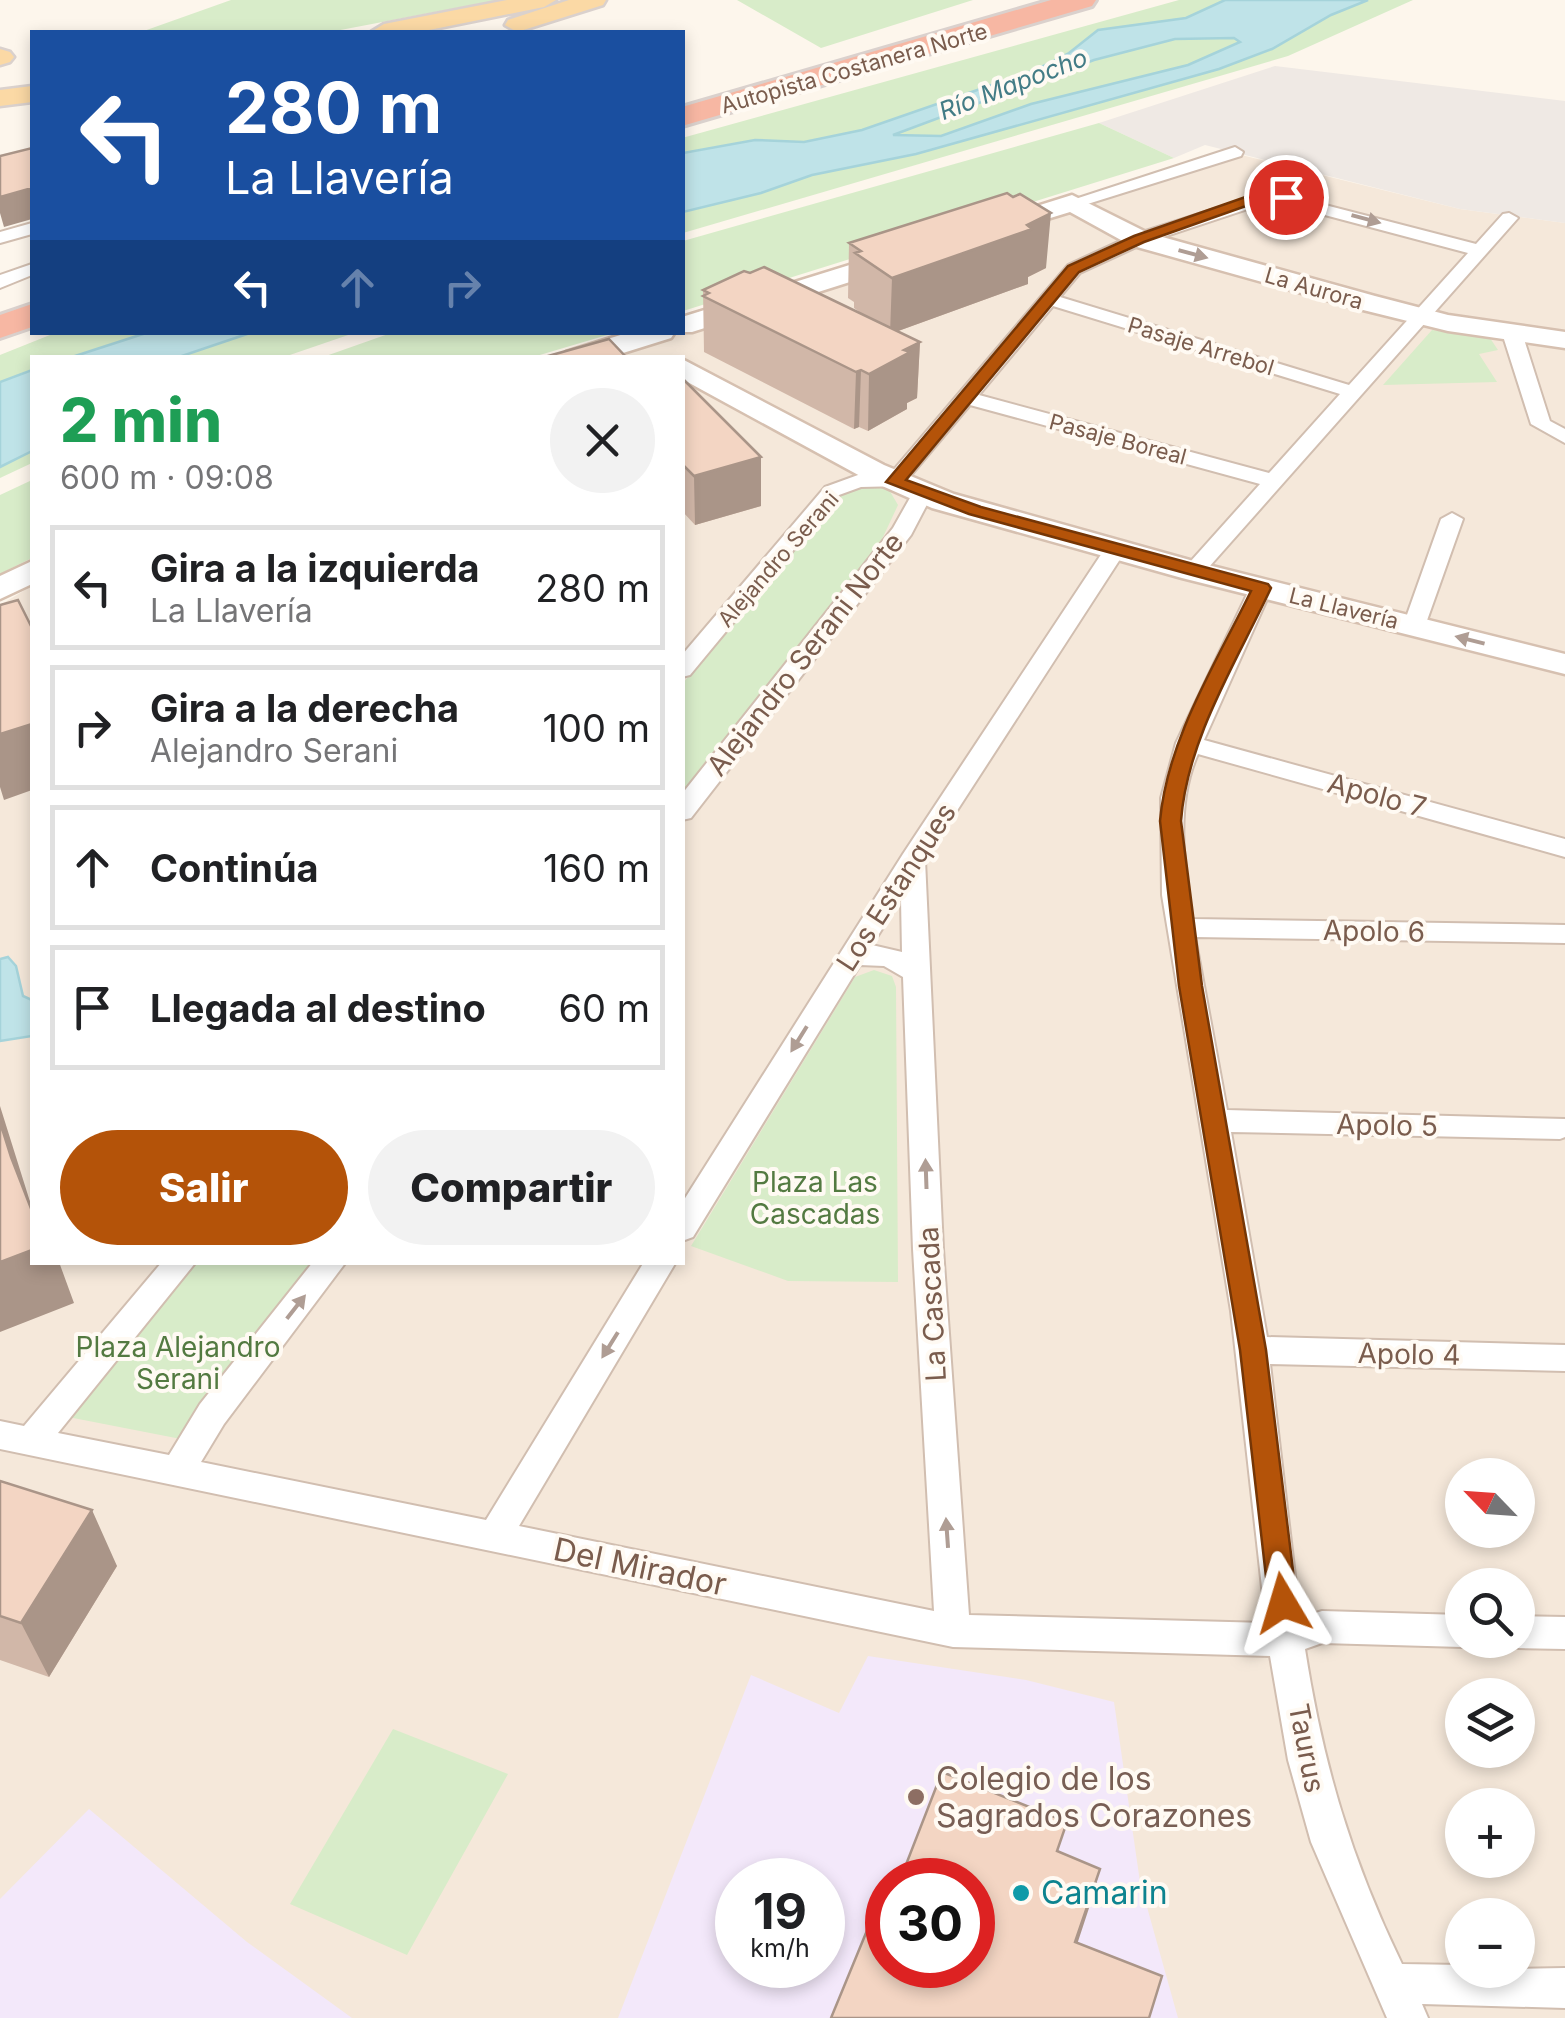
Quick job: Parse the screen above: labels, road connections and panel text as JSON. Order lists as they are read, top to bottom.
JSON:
{
  "streets": {
    "highway": ["Autopista Costanera Norte"],
    "street": [
      "La Aurora",
      "Pasaje Arrebol",
      "Pasaje Boreal",
      "Alejandro Serani",
      "La Llavería",
      "Alejandro Serani Norte",
      "Apolo 7",
      "Los Estanques",
      "Apolo 6",
      "Apolo 5",
      "La Cascada",
      "Apolo 4",
      "Del Mirador",
      "Taurus"
    ]
  },
  "crossings": [
    ["Alejandro Serani", "La Llavería"],
    ["Alejandro Serani", "Alejandro Serani Norte"],
    ["La Llavería", "Alejandro Serani Norte"],
    ["La Llavería", "Los Estanques"],
    ["La Llavería", "Taurus"],
    ["Apolo 7", "Taurus"],
    ["Los Estanques", "La Cascada"],
    ["Apolo 6", "Taurus"],
    ["Apolo 5", "Taurus"],
    ["La Cascada", "Del Mirador"],
    ["Apolo 4", "Taurus"],
    ["Del Mirador", "Taurus"]
  ],
  "one_way": ["Los Estanques", "La Cascada"],
  "water": ["Río Mapocho"],
  "parks": ["Plaza Las Cascadas", "Plaza Alejandro Serani"],
  "places": ["Colegio de los Sagrados Corazones", "Camarin"],
  "north": "top left",
  "page": {
    "turn": ["280 m", "La Llavería"],
    "heading": ["2 min", "600 m · 09:08"],
    "list": [
      {
        "name": "Gira a la izquierda",
        "note": "La Llavería",
        "value": "280 m"
      },
      {
        "name": "Gira a la derecha",
        "note": "Alejandro Serani",
        "value": "100 m"
      },
      {
        "name": "Continúa",
        "value": "160 m"
      },
      {
        "name": "Llegada al destino",
        "value": "60 m"
      }
    ],
    "buttons": ["Salir", "Compartir"],
    "map_buttons": ["+", "−"],
    "speed": "19 km/h",
    "limit": "30"
  }
}
